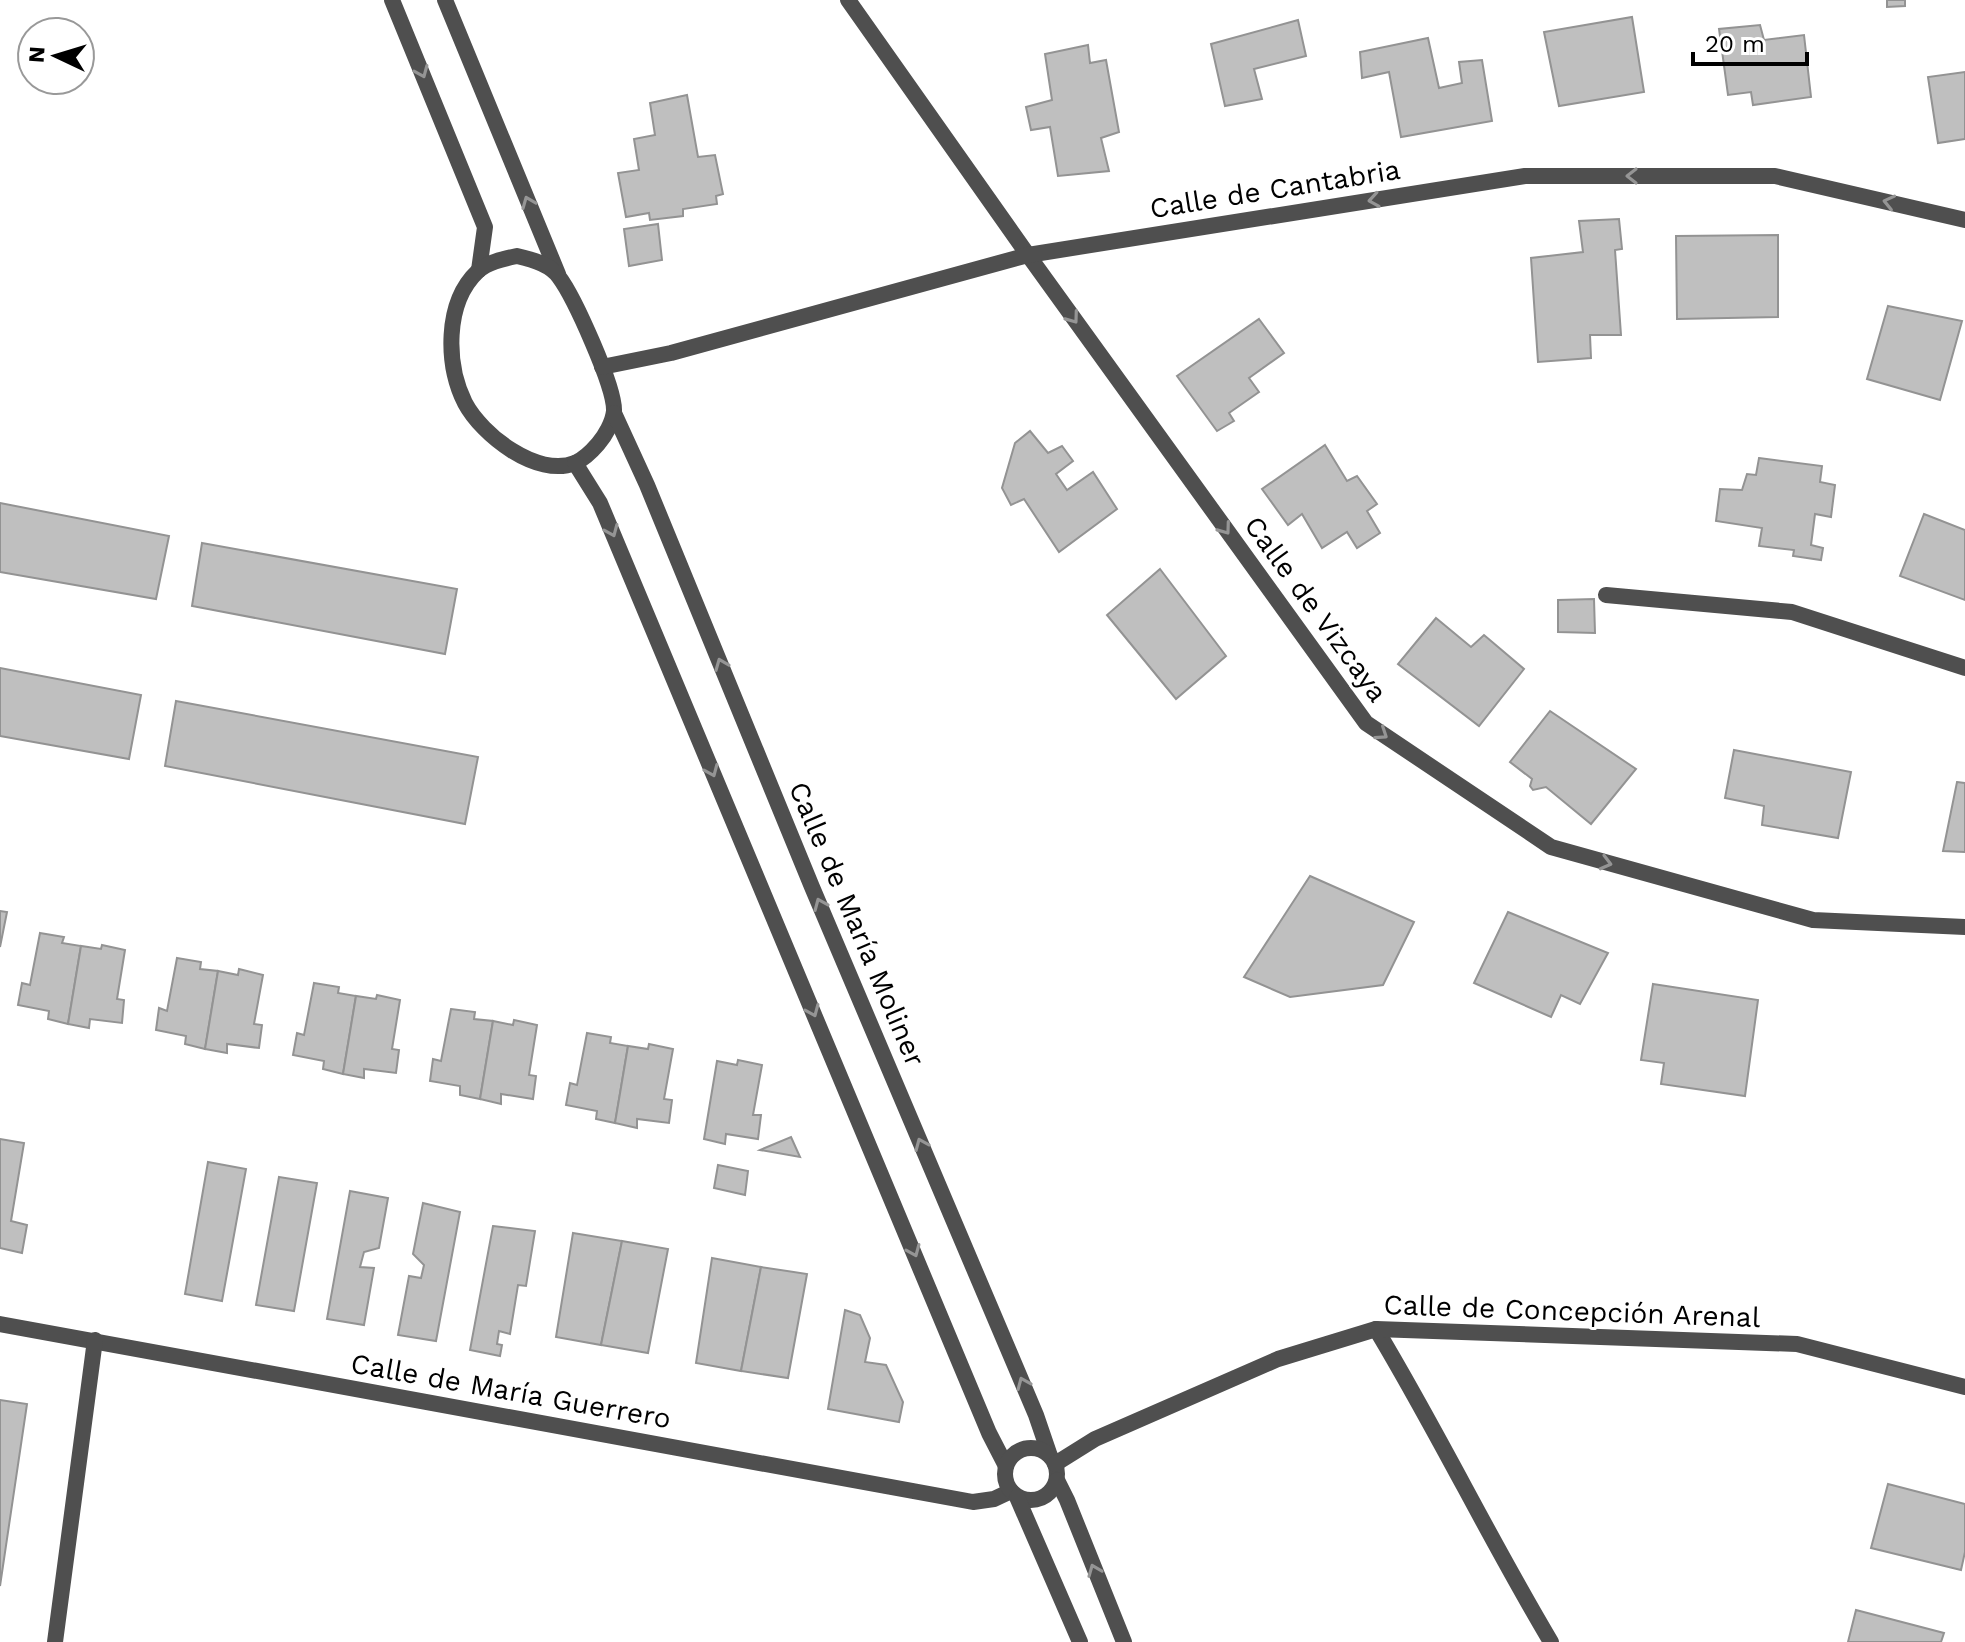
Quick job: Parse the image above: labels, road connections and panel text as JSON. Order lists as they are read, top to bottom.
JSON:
{
  "streets": {
    "street": [
      "Calle de Cantabria",
      "Calle de Vizcaya",
      "Calle de María Moliner",
      "Calle de Concepción Arenal",
      "Calle de María Guerrero"
    ]
  },
  "crossings": [
    ["Calle de Cantabria", "Calle de Vizcaya"],
    ["Calle de Cantabria", "Calle de María Moliner"],
    ["Calle de María Moliner", "Calle de Concepción Arenal"],
    ["Calle de María Moliner", "Calle de María Guerrero"],
    ["Calle de Concepción Arenal", "Calle de María Guerrero"]
  ],
  "one_way": ["Calle de Cantabria", "Calle de Vizcaya"],
  "scale_bar": "20 m",
  "north": "left"
}
